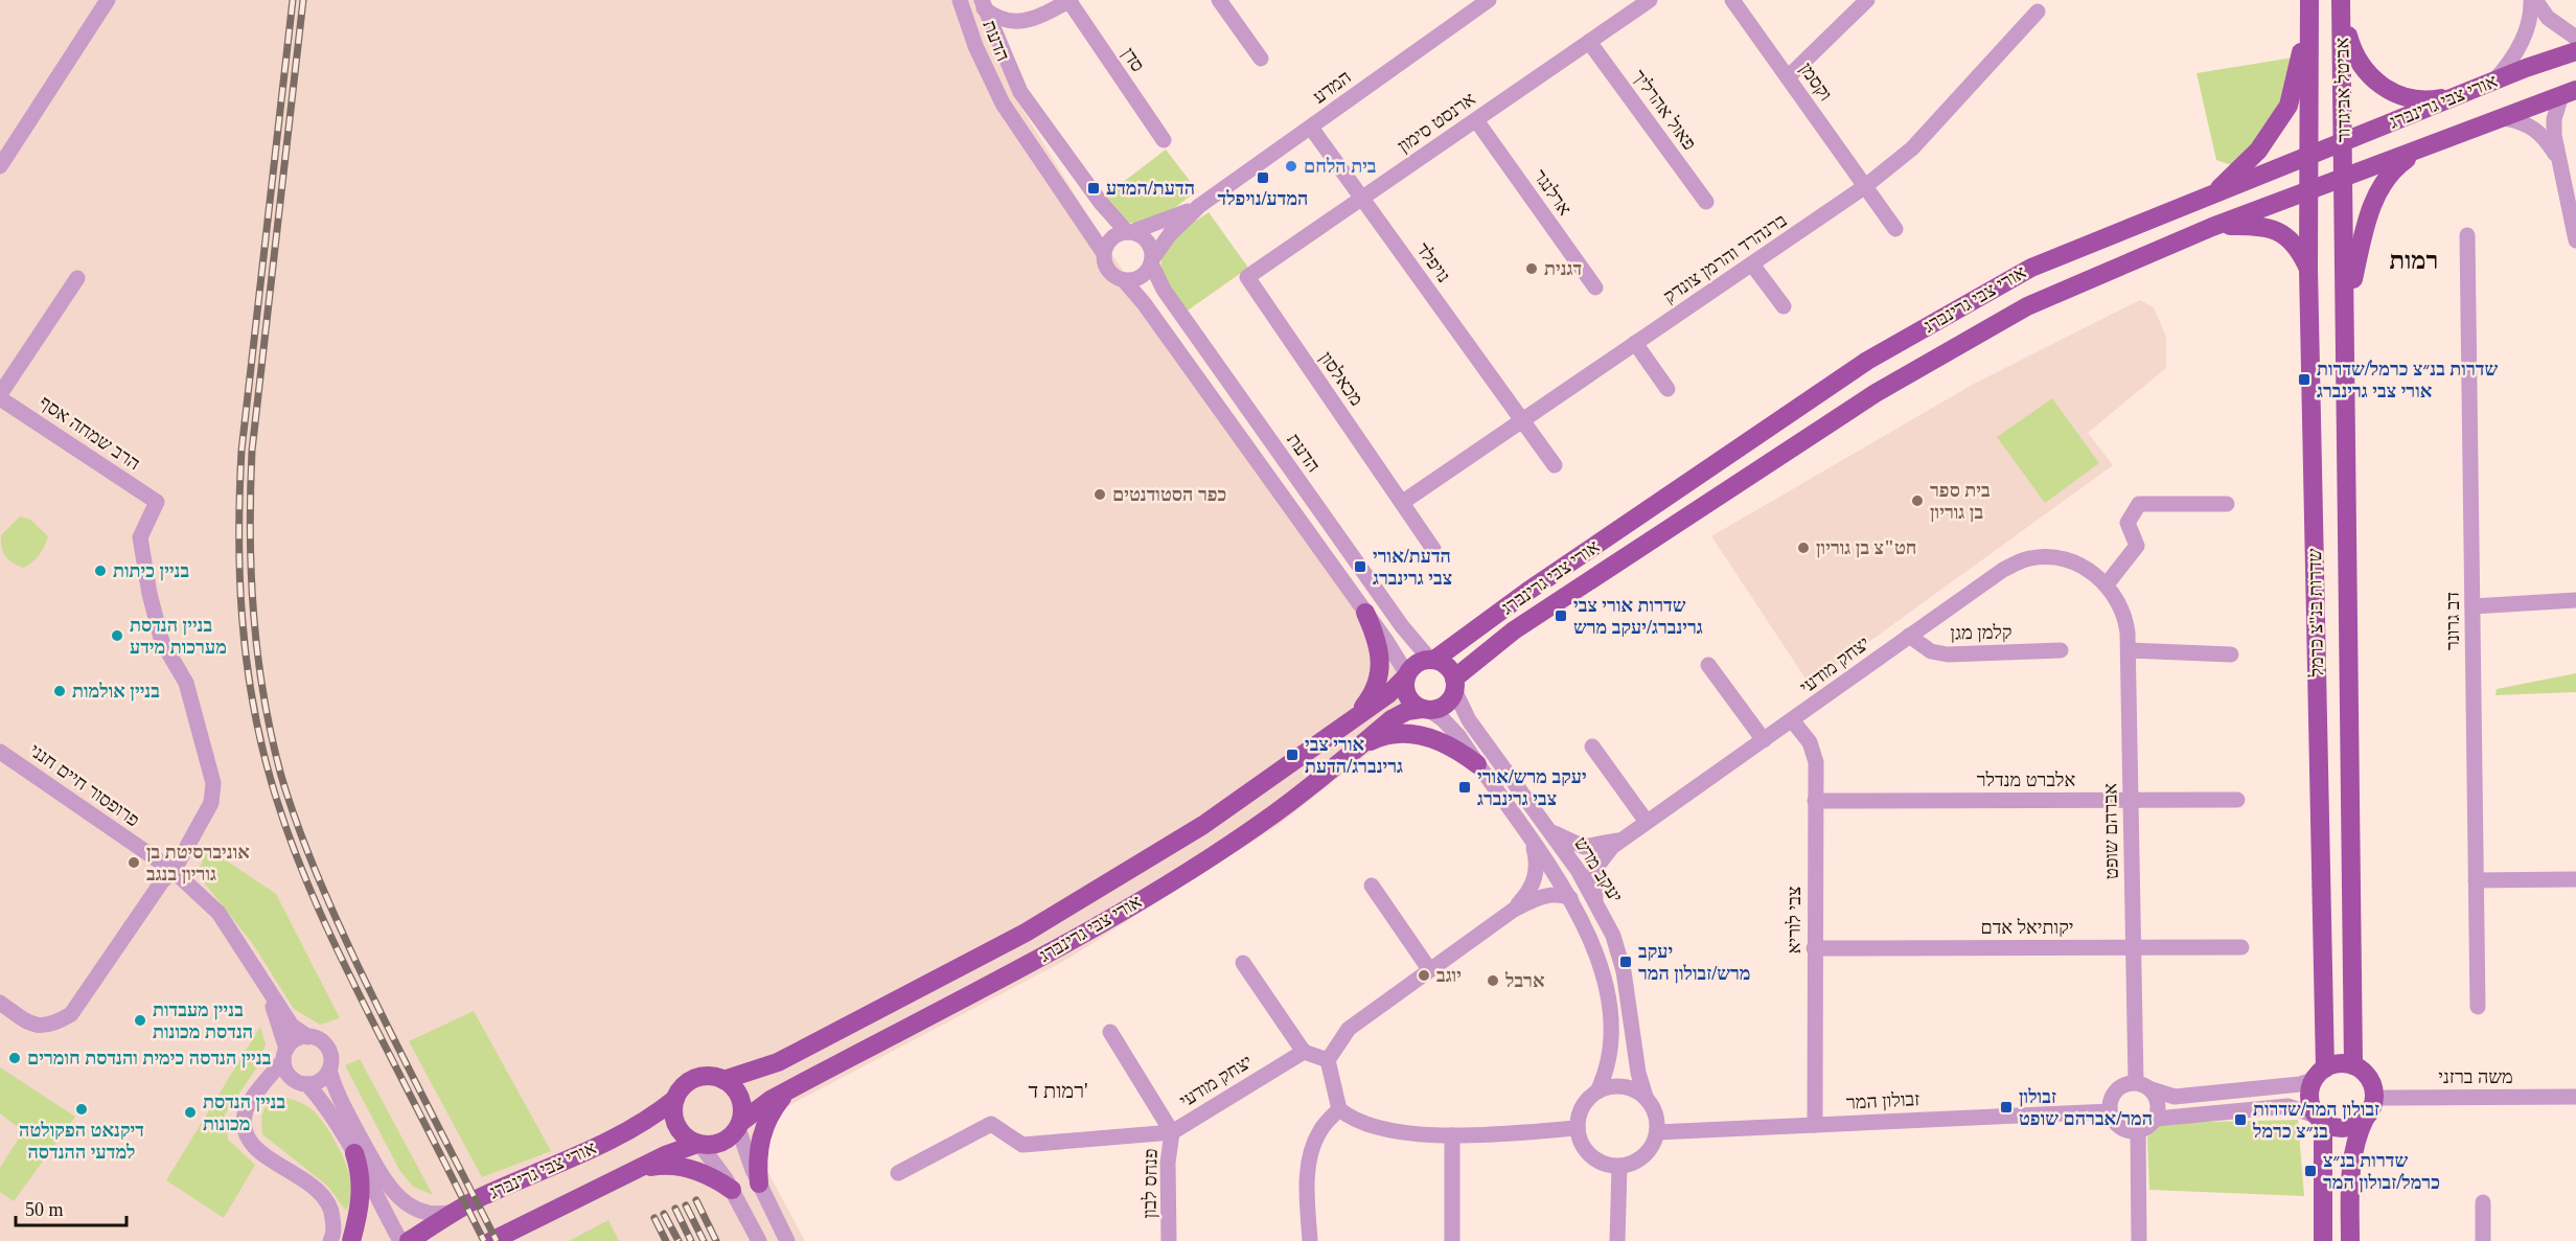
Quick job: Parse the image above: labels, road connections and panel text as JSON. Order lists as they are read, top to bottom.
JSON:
{
  "streets": {
    "main road": ["אביטל אביגדור", "אורי צבי גרינברג", "שדרות בנ\"צ כרמל"],
    "street": [
      "הדעת",
      "סדן",
      "וקסמן",
      "המדע",
      "פאול אהרליך",
      "ארנסט סימון",
      "ארלנגר",
      "ברנהרד והרמן צונדק",
      "נויפלד",
      "מכאלסון",
      "הרב שמחה אסף",
      "דב גרונר",
      "קלמן מגן",
      "יצחק מודעי",
      "אלברט מנדלר",
      "פרופסור חיים חנני",
      "אברהם שופט",
      "יעקב מרש",
      "צבי לוריא",
      "יקותיאל אדם",
      "משה ברזני",
      "זבולון המר",
      "פנחס לבון"
    ]
  },
  "crossings": [
    ["הדעת", "המדע"],
    ["הדעת", "אורי צבי גרינברג"],
    ["הדעת", "יעקב מרש"],
    ["וקסמן", "ברנהרד והרמן צונדק"],
    ["המדע", "נויפלד"],
    ["אביטל אביגדור", "אורי צבי גרינברג"],
    ["אביטל אביגדור", "שדרות בנ\"צ כרמל"],
    ["אורי צבי גרינברג", "שדרות בנ\"צ כרמל"],
    ["אורי צבי גרינברג", "יעקב מרש"],
    ["פאול אהרליך", "ארנסט סימון"],
    ["ארנסט סימון", "ארלנגר"],
    ["ארנסט סימון", "נויפלד"],
    ["ארנסט סימון", "מכאלסון"],
    ["ברנהרד והרמן צונדק", "נויפלד"],
    ["ברנהרד והרמן צונדק", "מכאלסון"],
    ["הרב שמחה אסף", "פרופסור חיים חנני"],
    ["שדרות בנ\"צ כרמל", "משה ברזני"],
    ["קלמן מגן", "יצחק מודעי"],
    ["יצחק מודעי", "אברהם שופט"],
    ["יצחק מודעי", "יעקב מרש"],
    ["יצחק מודעי", "צבי לוריא"],
    ["יצחק מודעי", "פנחס לבון"],
    ["אלברט מנדלר", "אברהם שופט"],
    ["אלברט מנדלר", "צבי לוריא"],
    ["אברהם שופט", "יקותיאל אדם"],
    ["אברהם שופט", "זבולון המר"],
    ["יעקב מרש", "זבולון המר"],
    ["צבי לוריא", "יקותיאל אדם"],
    ["צבי לוריא", "זבולון המר"]
  ],
  "districts": ["רמות", "רמות ד'"],
  "places": {
    "other": [
      "בית הלחם",
      "דגנית",
      "כפר הסטודנטים",
      "בית ספר בן גוריון",
      "חט\"צ בן גוריון",
      "בניין כיתות",
      "בניין הנדסת מערכות מידע",
      "בניין אולמות",
      "אוניברסיטת בן גוריון בנגב",
      "יוגב",
      "ארבל",
      "בניין מעבדות הנדסת מכונות",
      "בניין הנדסה כימית והנדסת חומרים",
      "דיקנאט הפקולטה למדעי ההנדסה",
      "בניין הנדסת מכונות"
    ],
    "transit": [
      "המדע/נויפלד",
      "הדעת/המדע",
      "שדרות בנ״צ כרמל/שדרות אורי צבי גרינברג",
      "הדעת/אורי צבי גרינברג",
      "שדרות אורי צבי גרינברג/יעקב מרש",
      "אורי צבי גרינברג/הדעת",
      "יעקב מרש/אורי צבי גרינברג",
      "יעקב מרש/זבולון המר",
      "זבולון המר/אברהם שופט",
      "זבולון המר/שדרות בנ״צ כרמל",
      "שדרות בנ״צ כרמל/זבולון המר"
    ]
  },
  "scale_bar": "50 m"
}
